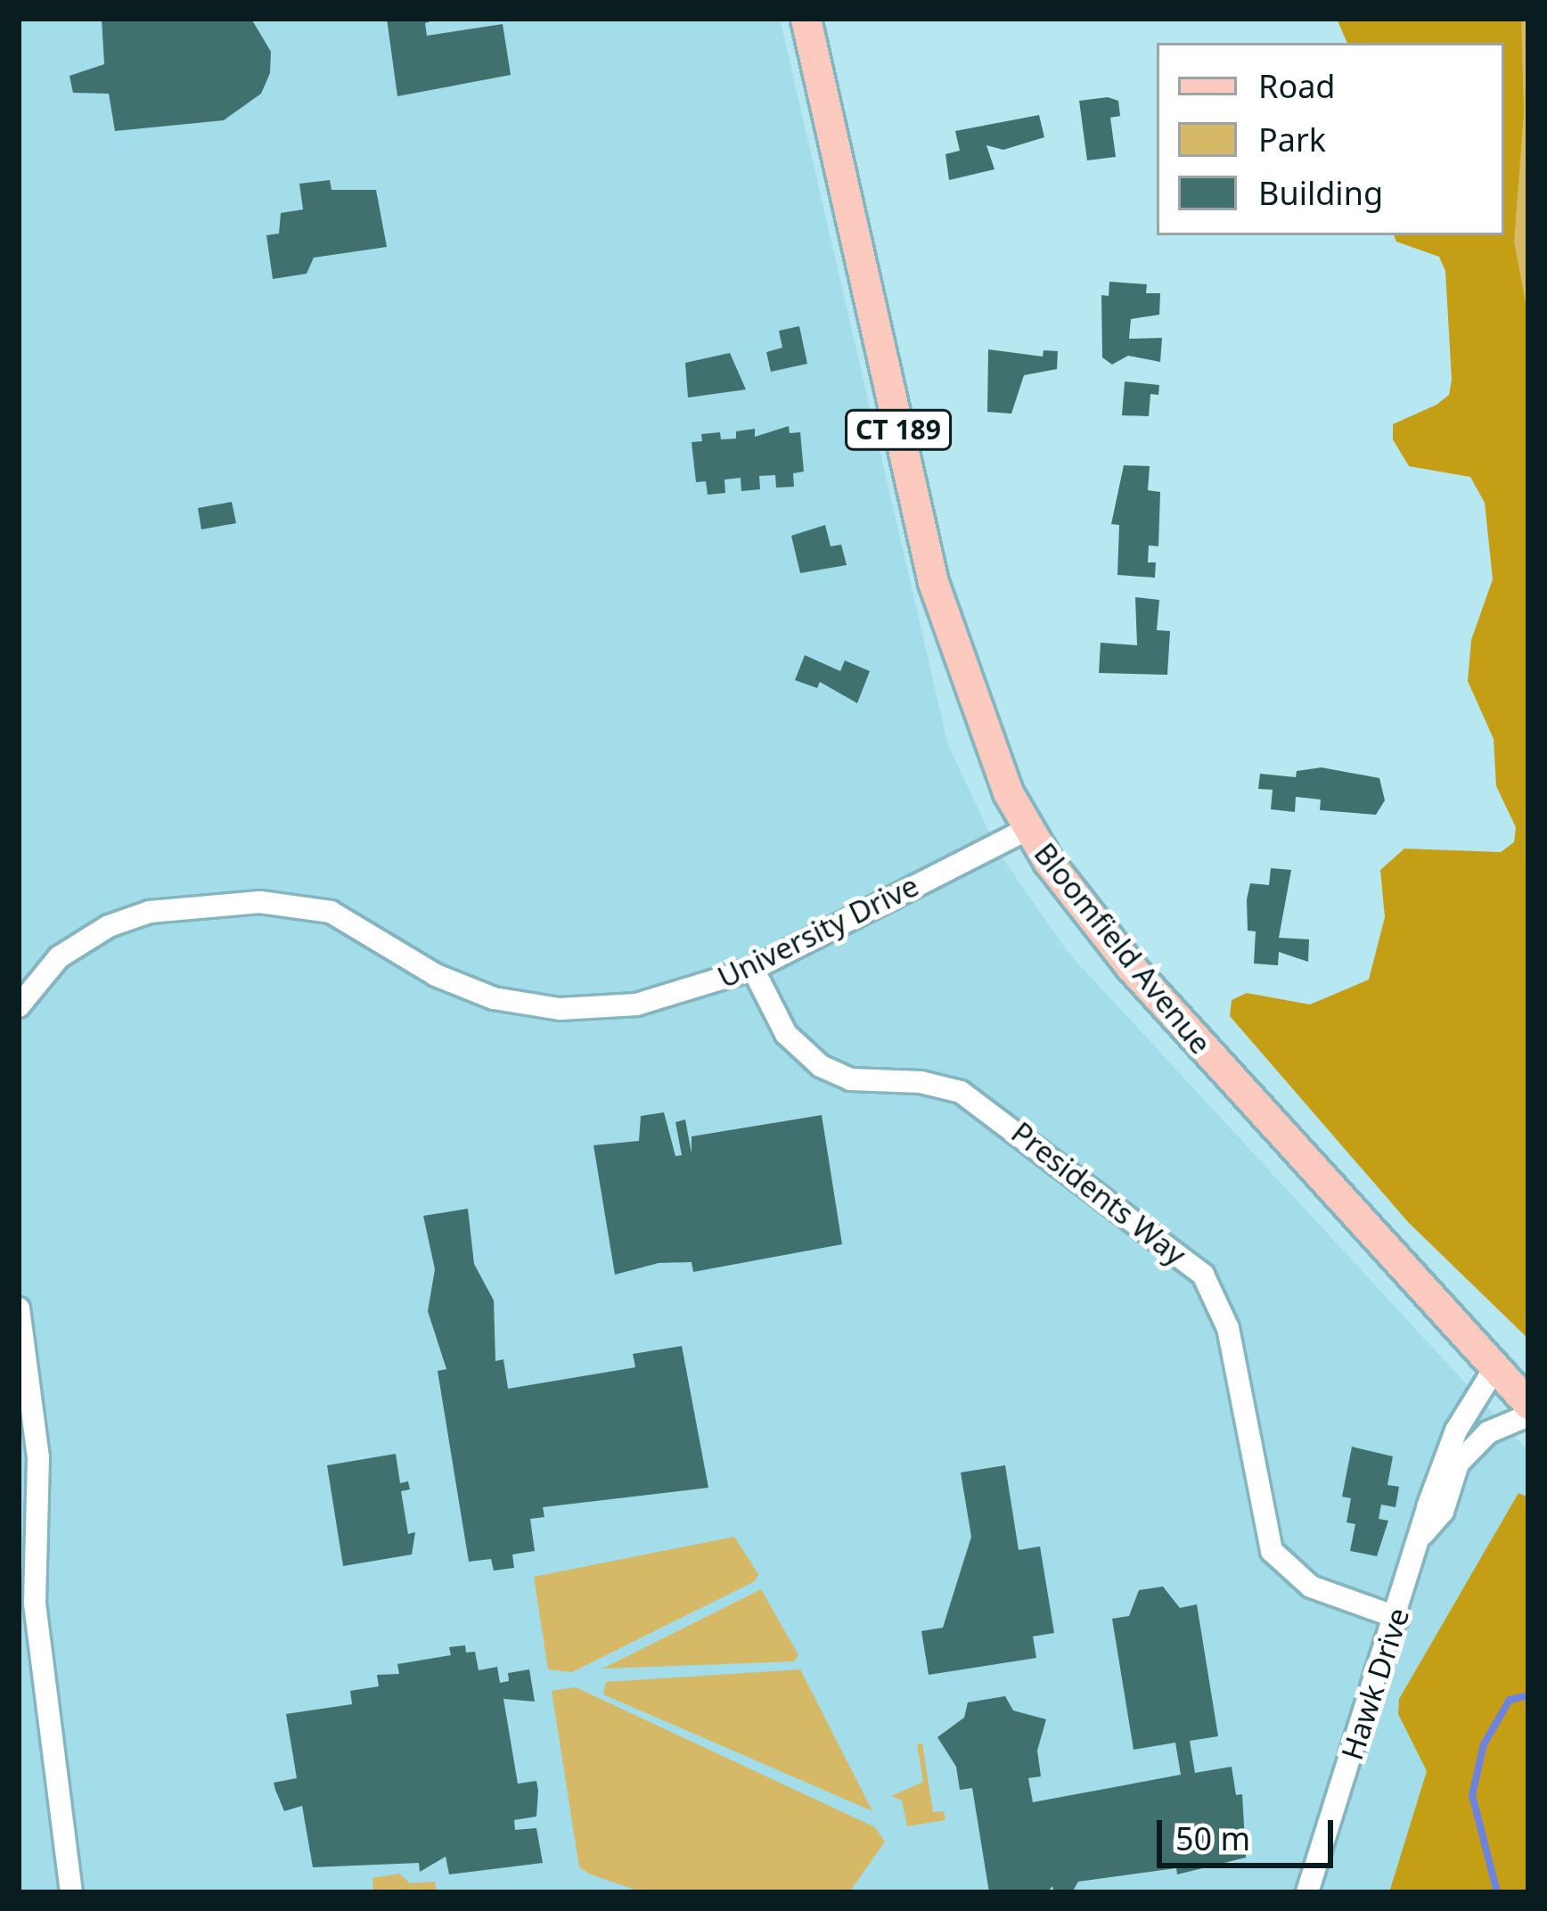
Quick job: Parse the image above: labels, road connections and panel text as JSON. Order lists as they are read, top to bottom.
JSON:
{
  "streets": {
    "main road": ["CT 189", "Bloomfield Avenue"],
    "street": ["University Drive", "Presidents Way", "Hawk Drive"]
  },
  "crossings": [
    ["University Drive", "Bloomfield Avenue"],
    ["University Drive", "Presidents Way"],
    ["Bloomfield Avenue", "Hawk Drive"],
    ["Presidents Way", "Hawk Drive"]
  ],
  "legend": ["Road", "Park", "Building"],
  "scale_bar": "50 m"
}
